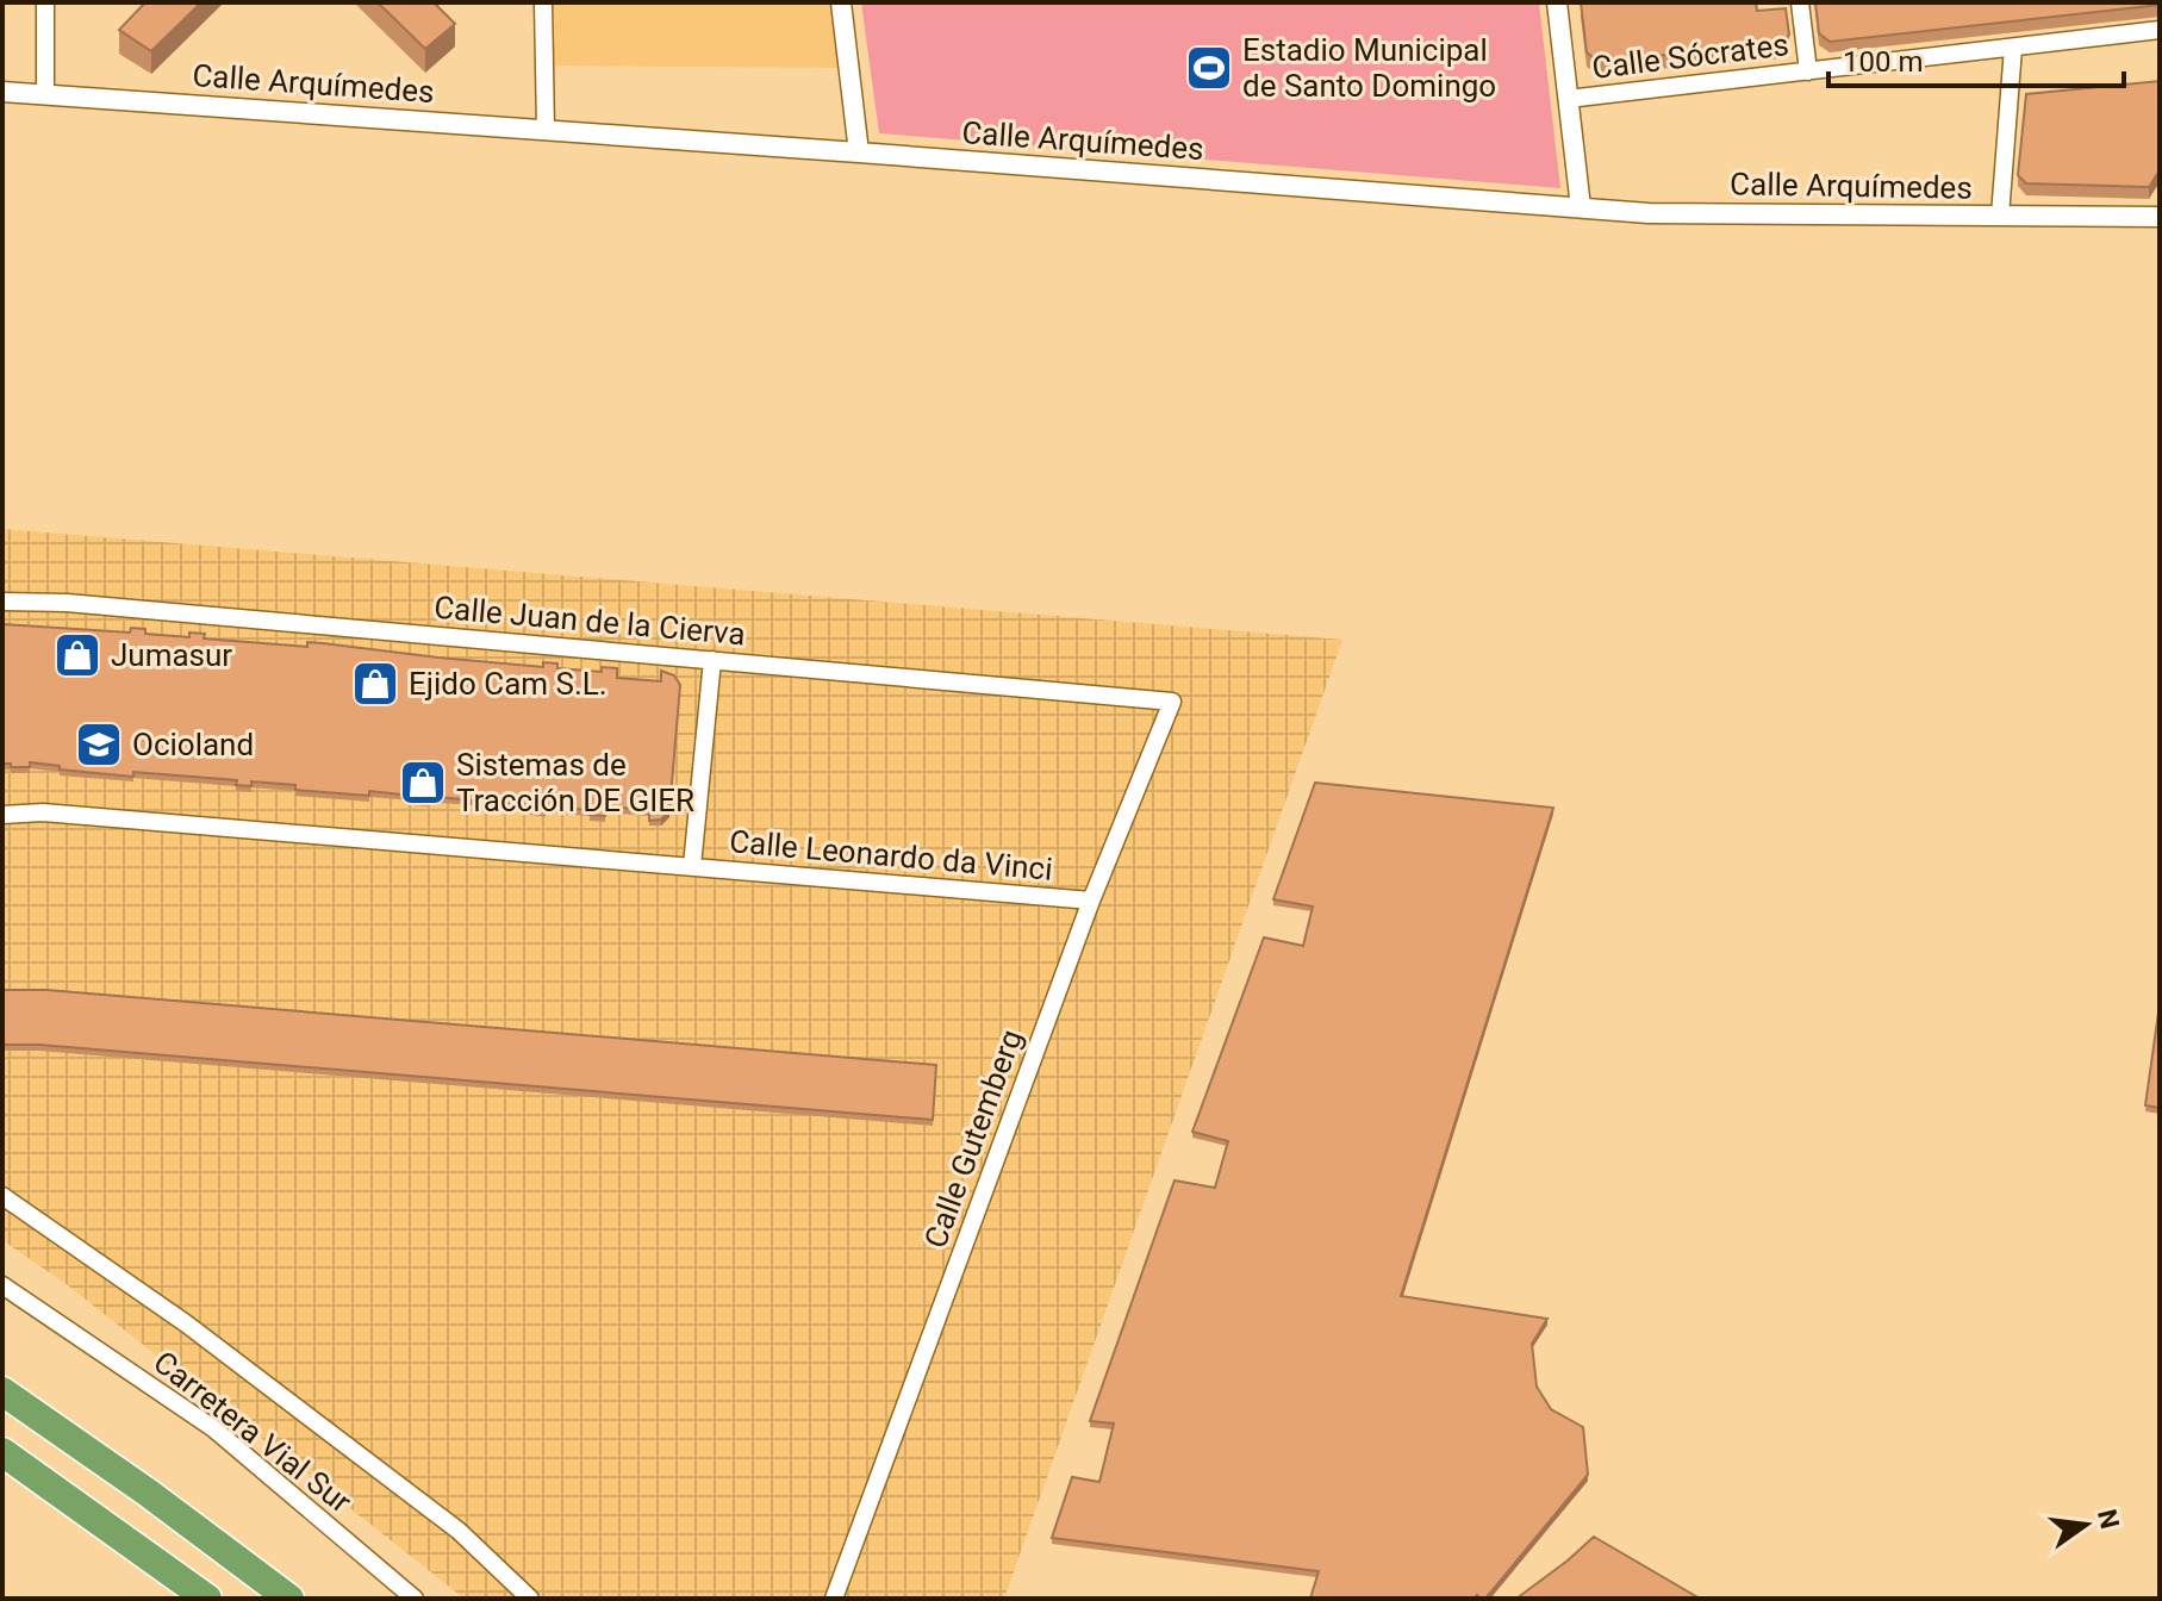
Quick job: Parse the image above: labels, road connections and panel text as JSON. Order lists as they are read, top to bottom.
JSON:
{
  "streets": {
    "street": [
      "Calle Sócrates",
      "Calle Arquímedes",
      "Calle Juan de la Cierva",
      "Calle Leonardo da Vinci",
      "Calle Gutemberg",
      "Carretera Vial Sur"
    ]
  },
  "crossings": [
    ["Calle Juan de la Cierva", "Calle Gutemberg"],
    ["Calle Leonardo da Vinci", "Calle Gutemberg"]
  ],
  "places": {
    "sports": ["Estadio Municipal de Santo Domingo"],
    "shop": ["Jumasur", "Ejido Cam S.L.", "Sistemas de Tracción DE GIER"],
    "school or university": ["Ocioland"]
  },
  "scale_bar": "100 m",
  "north": "right"
}
